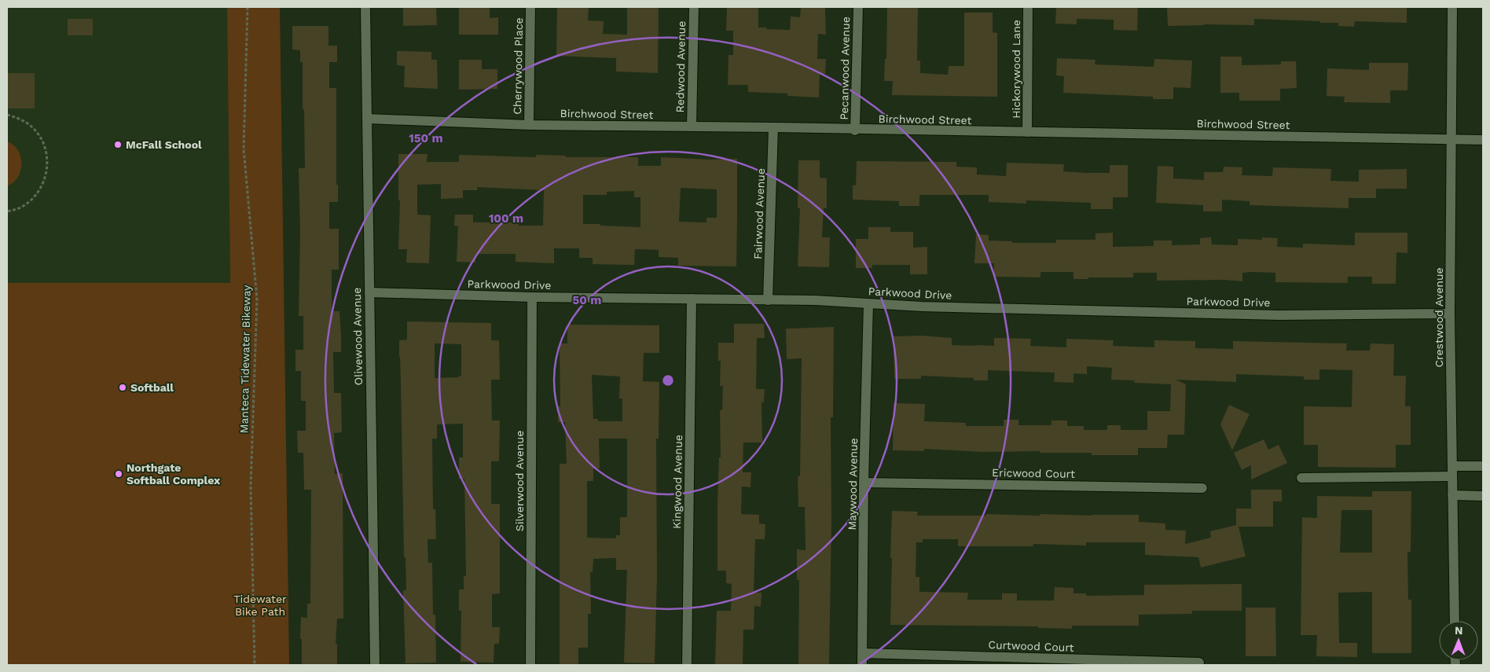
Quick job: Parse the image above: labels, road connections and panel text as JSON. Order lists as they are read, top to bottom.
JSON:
{
  "streets": {
    "street": [
      "Cherrywood Place",
      "Redwood Avenue",
      "Pecanwood Avenue",
      "Hickorywood Lane",
      "Birchwood Street",
      "Fairwood Avenue",
      "Parkwood Drive",
      "Crestwood Avenue",
      "Olivewood Avenue",
      "Ericwood Court",
      "Silverwood Avenue",
      "Kingwood Avenue",
      "Maywood Avenue",
      "Curtwood Court"
    ],
    "path": ["Manteca Tidewater Bikeway"]
  },
  "crossings": [
    ["Cherrywood Place", "Birchwood Street"],
    ["Redwood Avenue", "Birchwood Street"],
    ["Pecanwood Avenue", "Birchwood Street"],
    ["Hickorywood Lane", "Birchwood Street"],
    ["Birchwood Street", "Fairwood Avenue"],
    ["Birchwood Street", "Crestwood Avenue"],
    ["Birchwood Street", "Olivewood Avenue"],
    ["Fairwood Avenue", "Parkwood Drive"],
    ["Parkwood Drive", "Crestwood Avenue"],
    ["Parkwood Drive", "Olivewood Avenue"],
    ["Parkwood Drive", "Silverwood Avenue"],
    ["Parkwood Drive", "Kingwood Avenue"],
    ["Parkwood Drive", "Maywood Avenue"],
    ["Ericwood Court", "Maywood Avenue"],
    ["Maywood Avenue", "Curtwood Court"]
  ],
  "parks": ["Tidewater Bike Path"],
  "places": ["McFall School", "Softball", "Northgate Softball Complex"],
  "north": "top",
  "rings": ["150 m", "100 m", "50 m"]
}
